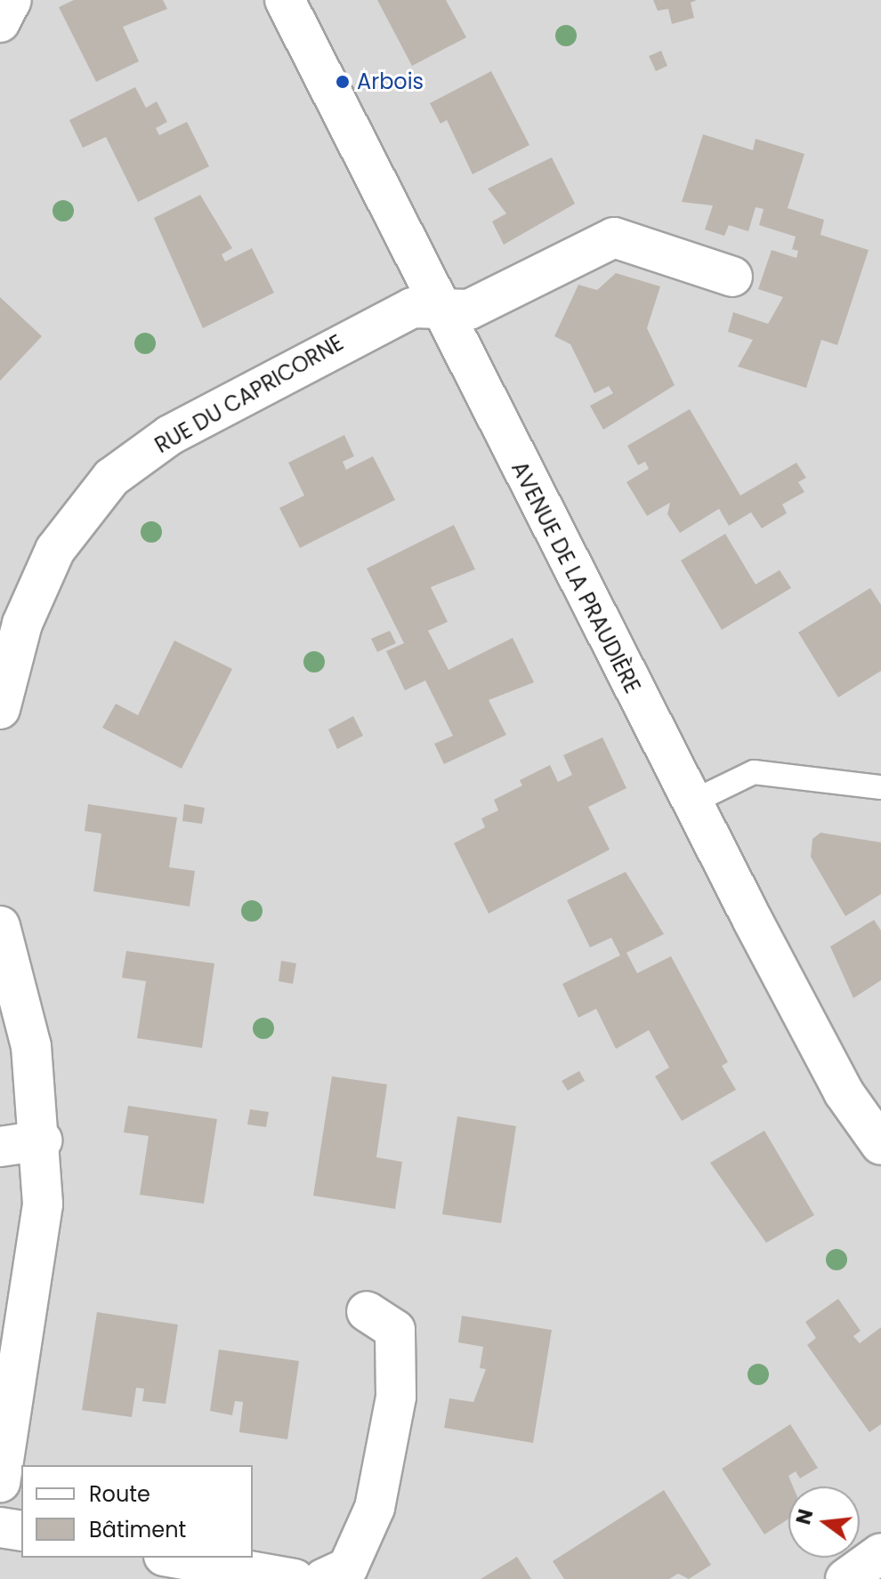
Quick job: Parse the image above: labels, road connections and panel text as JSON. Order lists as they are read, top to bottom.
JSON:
{
  "streets": {
    "street": ["RUE DU CAPRICORNE", "AVENUE DE LA PRAUDIÈRE"]
  },
  "crossings": [
    ["RUE DU CAPRICORNE", "AVENUE DE LA PRAUDIÈRE"]
  ],
  "places": ["Arbois"],
  "legend": ["Route", "Bâtiment"],
  "north": "left"
}
